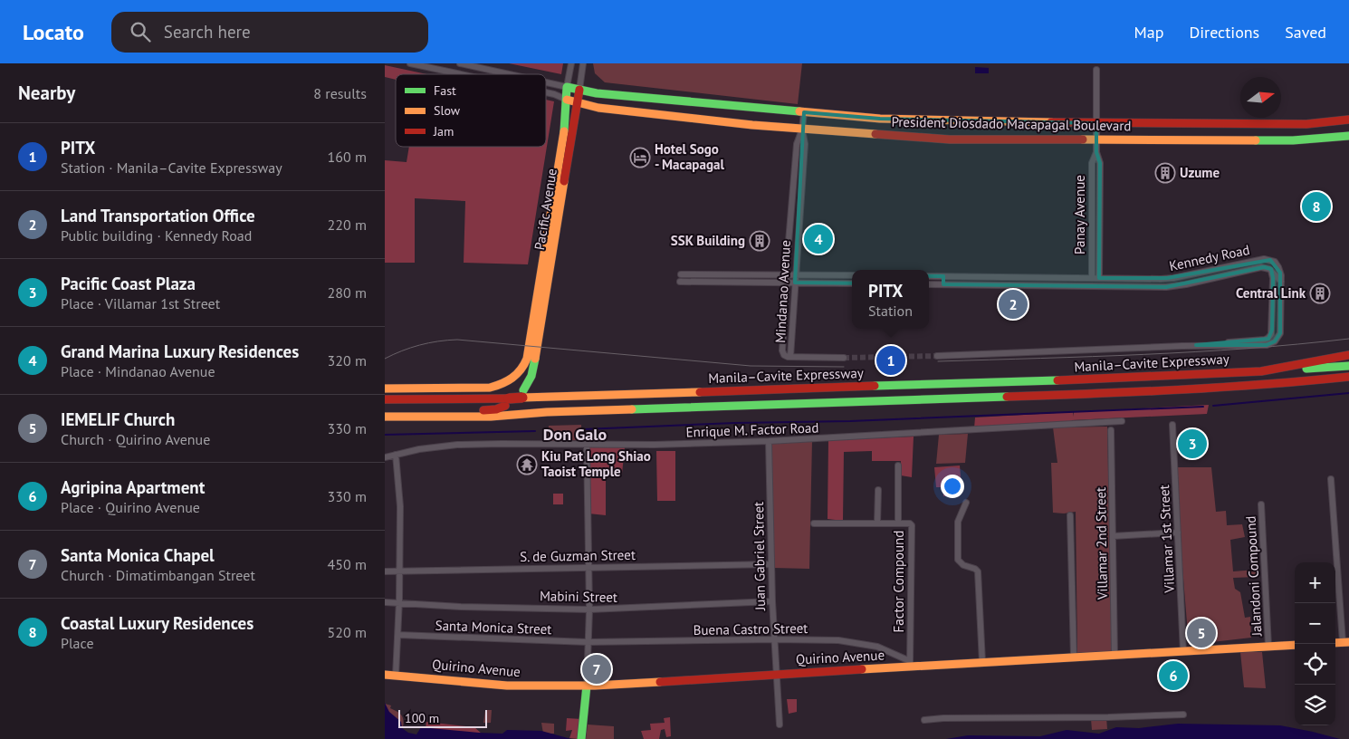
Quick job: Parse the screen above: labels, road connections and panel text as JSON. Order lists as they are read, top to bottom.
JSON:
{
  "streets": {
    "main road": [
      "President Diosdado Macapagal Boulevard",
      "Pacific Avenue",
      "Manila–Cavite Expressway",
      "Quirino Avenue"
    ],
    "street": [
      "Panay Avenue",
      "Kennedy Road",
      "Mindanao Avenue",
      "Enrique M. Factor Road",
      "Villamar 1st Street",
      "Villamar 2nd Street",
      "S. de Guzman Street",
      "Juan Gabriel Street",
      "Jalandoni Compound",
      "Factor Compound",
      "Mabini Street",
      "Santa Monica Street",
      "Buena Castro Street"
    ]
  },
  "crossings": [
    ["President Diosdado Macapagal Boulevard", "Pacific Avenue"],
    ["President Diosdado Macapagal Boulevard", "Panay Avenue"],
    ["President Diosdado Macapagal Boulevard", "Mindanao Avenue"],
    ["Panay Avenue", "Kennedy Road"],
    ["Enrique M. Factor Road", "Juan Gabriel Street"],
    ["Villamar 1st Street", "Quirino Avenue"],
    ["Villamar 2nd Street", "Quirino Avenue"],
    ["S. de Guzman Street", "Juan Gabriel Street"],
    ["Juan Gabriel Street", "Mabini Street"],
    ["Juan Gabriel Street", "Buena Castro Street"],
    ["Juan Gabriel Street", "Quirino Avenue"],
    ["Jalandoni Compound", "Quirino Avenue"],
    ["Factor Compound", "Buena Castro Street"],
    ["Factor Compound", "Quirino Avenue"],
    ["Santa Monica Street", "Buena Castro Street"],
    ["Buena Castro Street", "Quirino Avenue"]
  ],
  "districts": ["Don Galo"],
  "places": {
    "hotel": ["Hotel Sogo - Macapagal"],
    "building": ["Uzume", "SSK Building", "Central Link"],
    "temple": ["Kiu Pat Long Shiao Taoist Temple"]
  },
  "legend": ["Fast", "Slow", "Jam"],
  "scale_bar": "100 m",
  "north": "right",
  "page": {
    "header": "Locato",
    "search": "Search here",
    "nav": ["Map", "Directions", "Saved"],
    "heading": ["Nearby", "8 results"],
    "list": [
      {
        "mark": "1",
        "name": "PITX",
        "note": "Station · Manila–Cavite Expressway",
        "value": "160 m"
      },
      {
        "mark": "2",
        "name": "Land Transportation Office",
        "note": "Public building · Kennedy Road",
        "value": "220 m"
      },
      {
        "mark": "3",
        "name": "Pacific Coast Plaza",
        "note": "Place · Villamar 1st Street",
        "value": "280 m"
      },
      {
        "mark": "4",
        "name": "Grand Marina Luxury Residences",
        "note": "Place · Mindanao Avenue",
        "value": "320 m"
      },
      {
        "mark": "5",
        "name": "IEMELIF Church",
        "note": "Church · Quirino Avenue",
        "value": "330 m"
      },
      {
        "mark": "6",
        "name": "Agripina Apartment",
        "note": "Place · Quirino Avenue",
        "value": "330 m"
      },
      {
        "mark": "7",
        "name": "Santa Monica Chapel",
        "note": "Church · Dimatimbangan Street",
        "value": "450 m"
      },
      {
        "mark": "8",
        "name": "Coastal Luxury Residences",
        "note": "Place",
        "value": "520 m"
      }
    ],
    "pins": [
      "8",
      "4",
      "2",
      "1",
      "3",
      "5",
      "7",
      "6"
    ],
    "popup": ["PITX", "Station"],
    "map_buttons": ["+", "−"],
    "scale": "100 m"
  }
}
